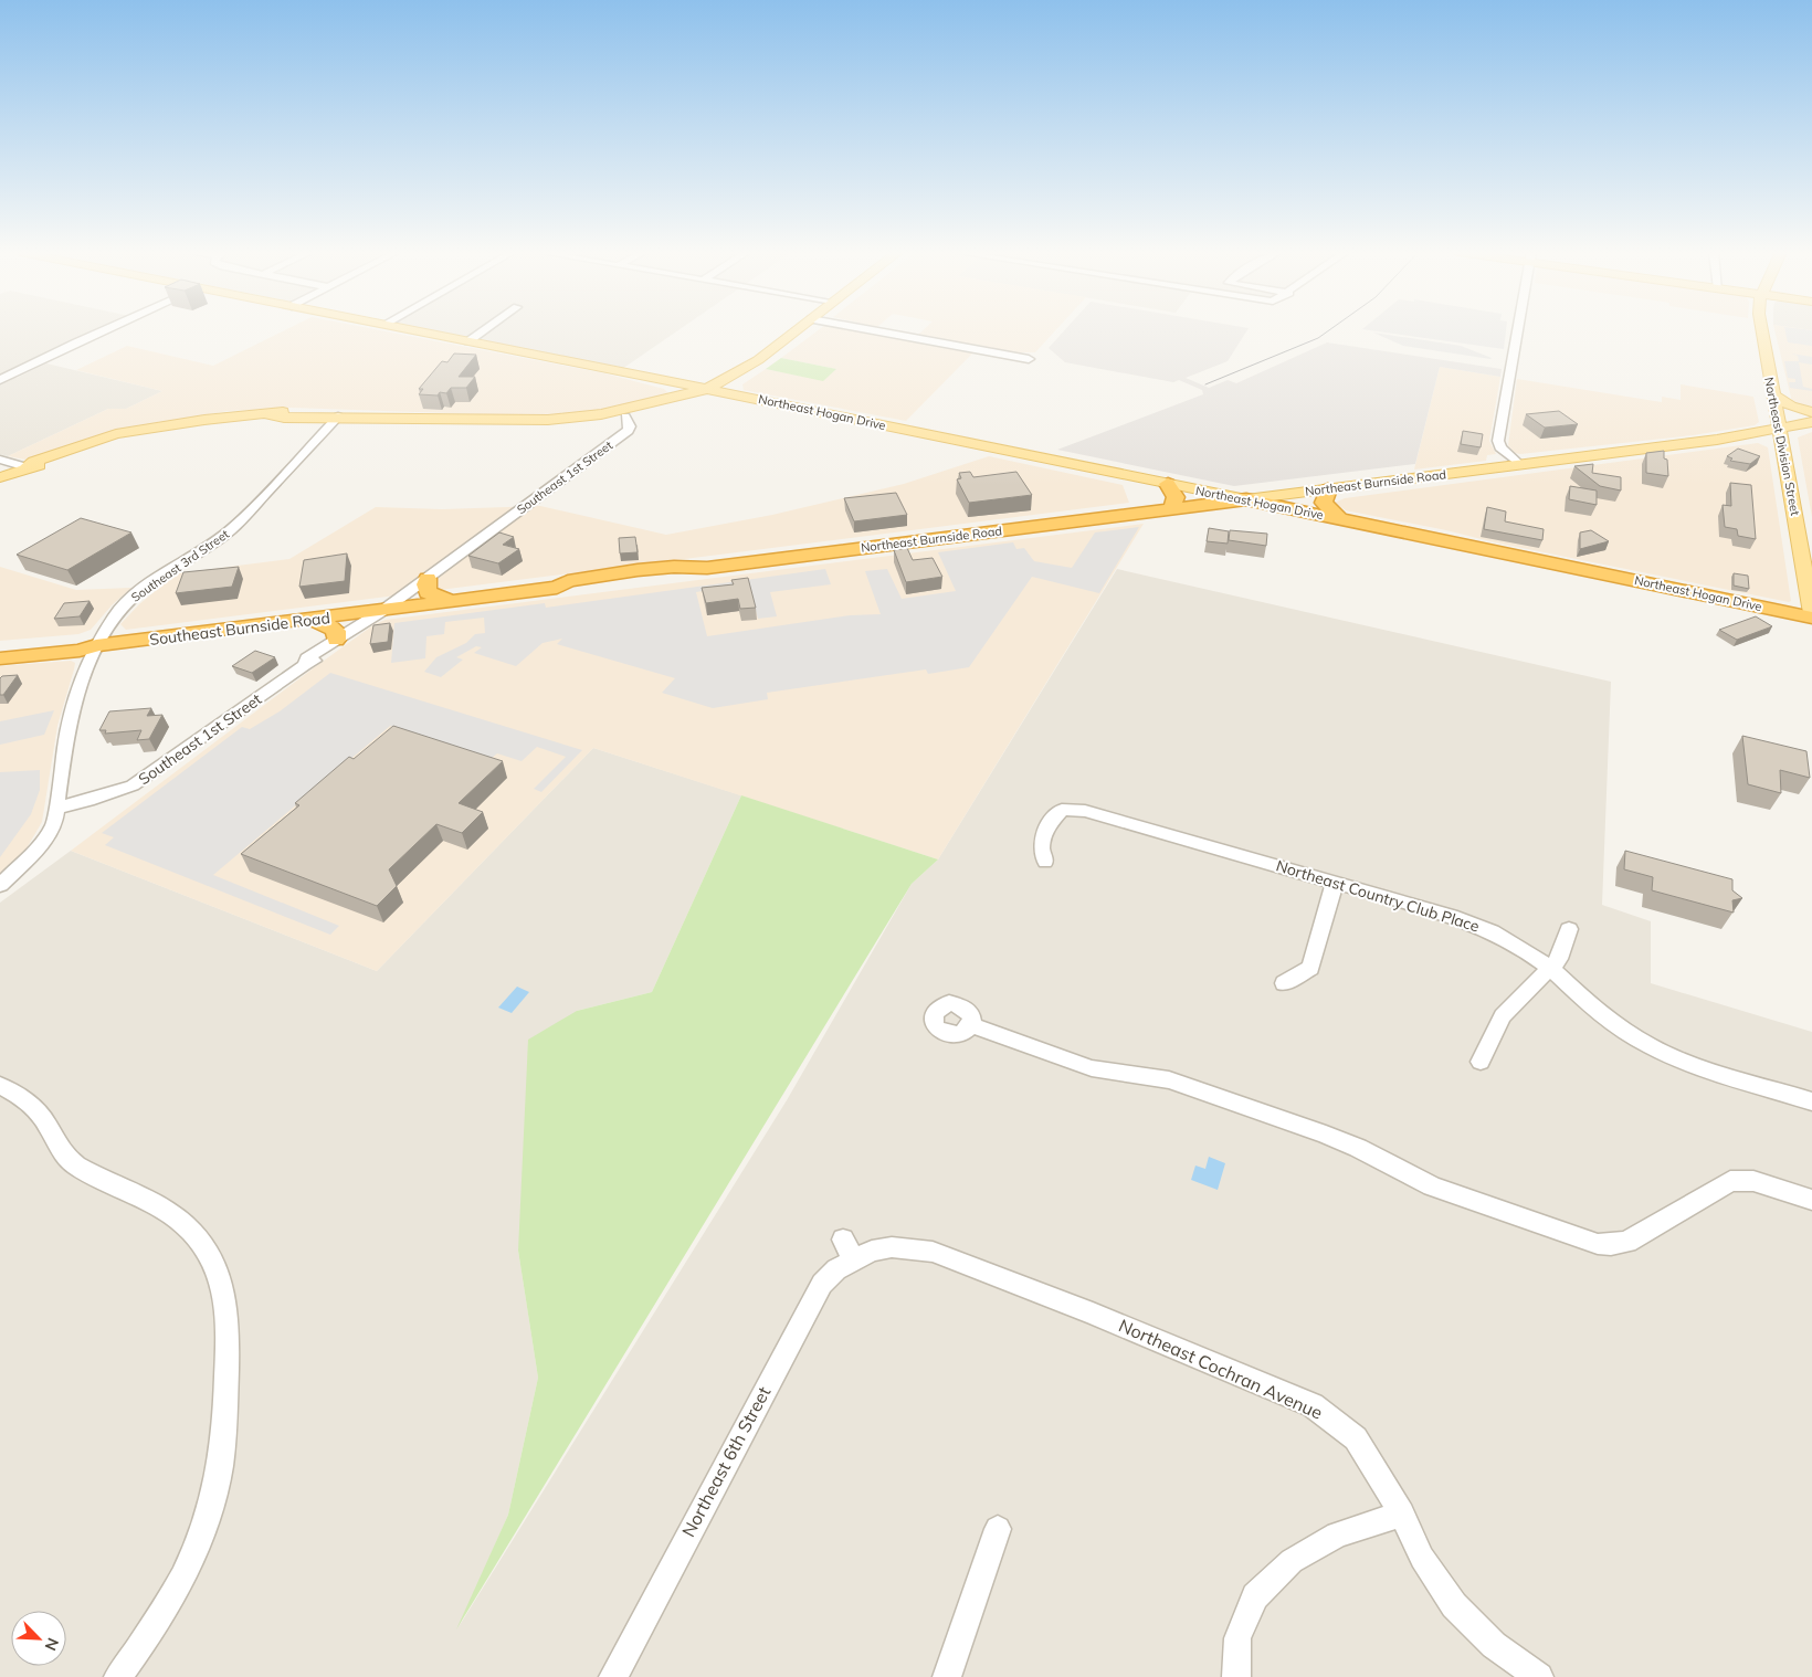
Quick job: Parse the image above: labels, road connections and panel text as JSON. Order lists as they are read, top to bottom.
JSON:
{
  "streets": {
    "highway": ["Northeast Hogan Drive", "Northeast Burnside Road", "Southeast Burnside Road"],
    "main road": ["Northeast Division Street"],
    "street": [
      "Southeast 1st Street",
      "Southeast 3rd Street",
      "Northeast Country Club Place",
      "Northeast Cochran Avenue",
      "Northeast 6th Street"
    ]
  },
  "crossings": [
    ["Northeast Hogan Drive", "Northeast Burnside Road"],
    ["Northeast Division Street", "Northeast Burnside Road"],
    ["Southeast 1st Street", "Northeast Burnside Road"],
    ["Southeast 1st Street", "Southeast 3rd Street"],
    ["Southeast 1st Street", "Southeast Burnside Road"],
    ["Northeast Burnside Road", "Southeast Burnside Road"],
    ["Southeast 3rd Street", "Southeast Burnside Road"],
    ["Northeast Cochran Avenue", "Northeast 6th Street"]
  ],
  "north": "bottom right"
}
